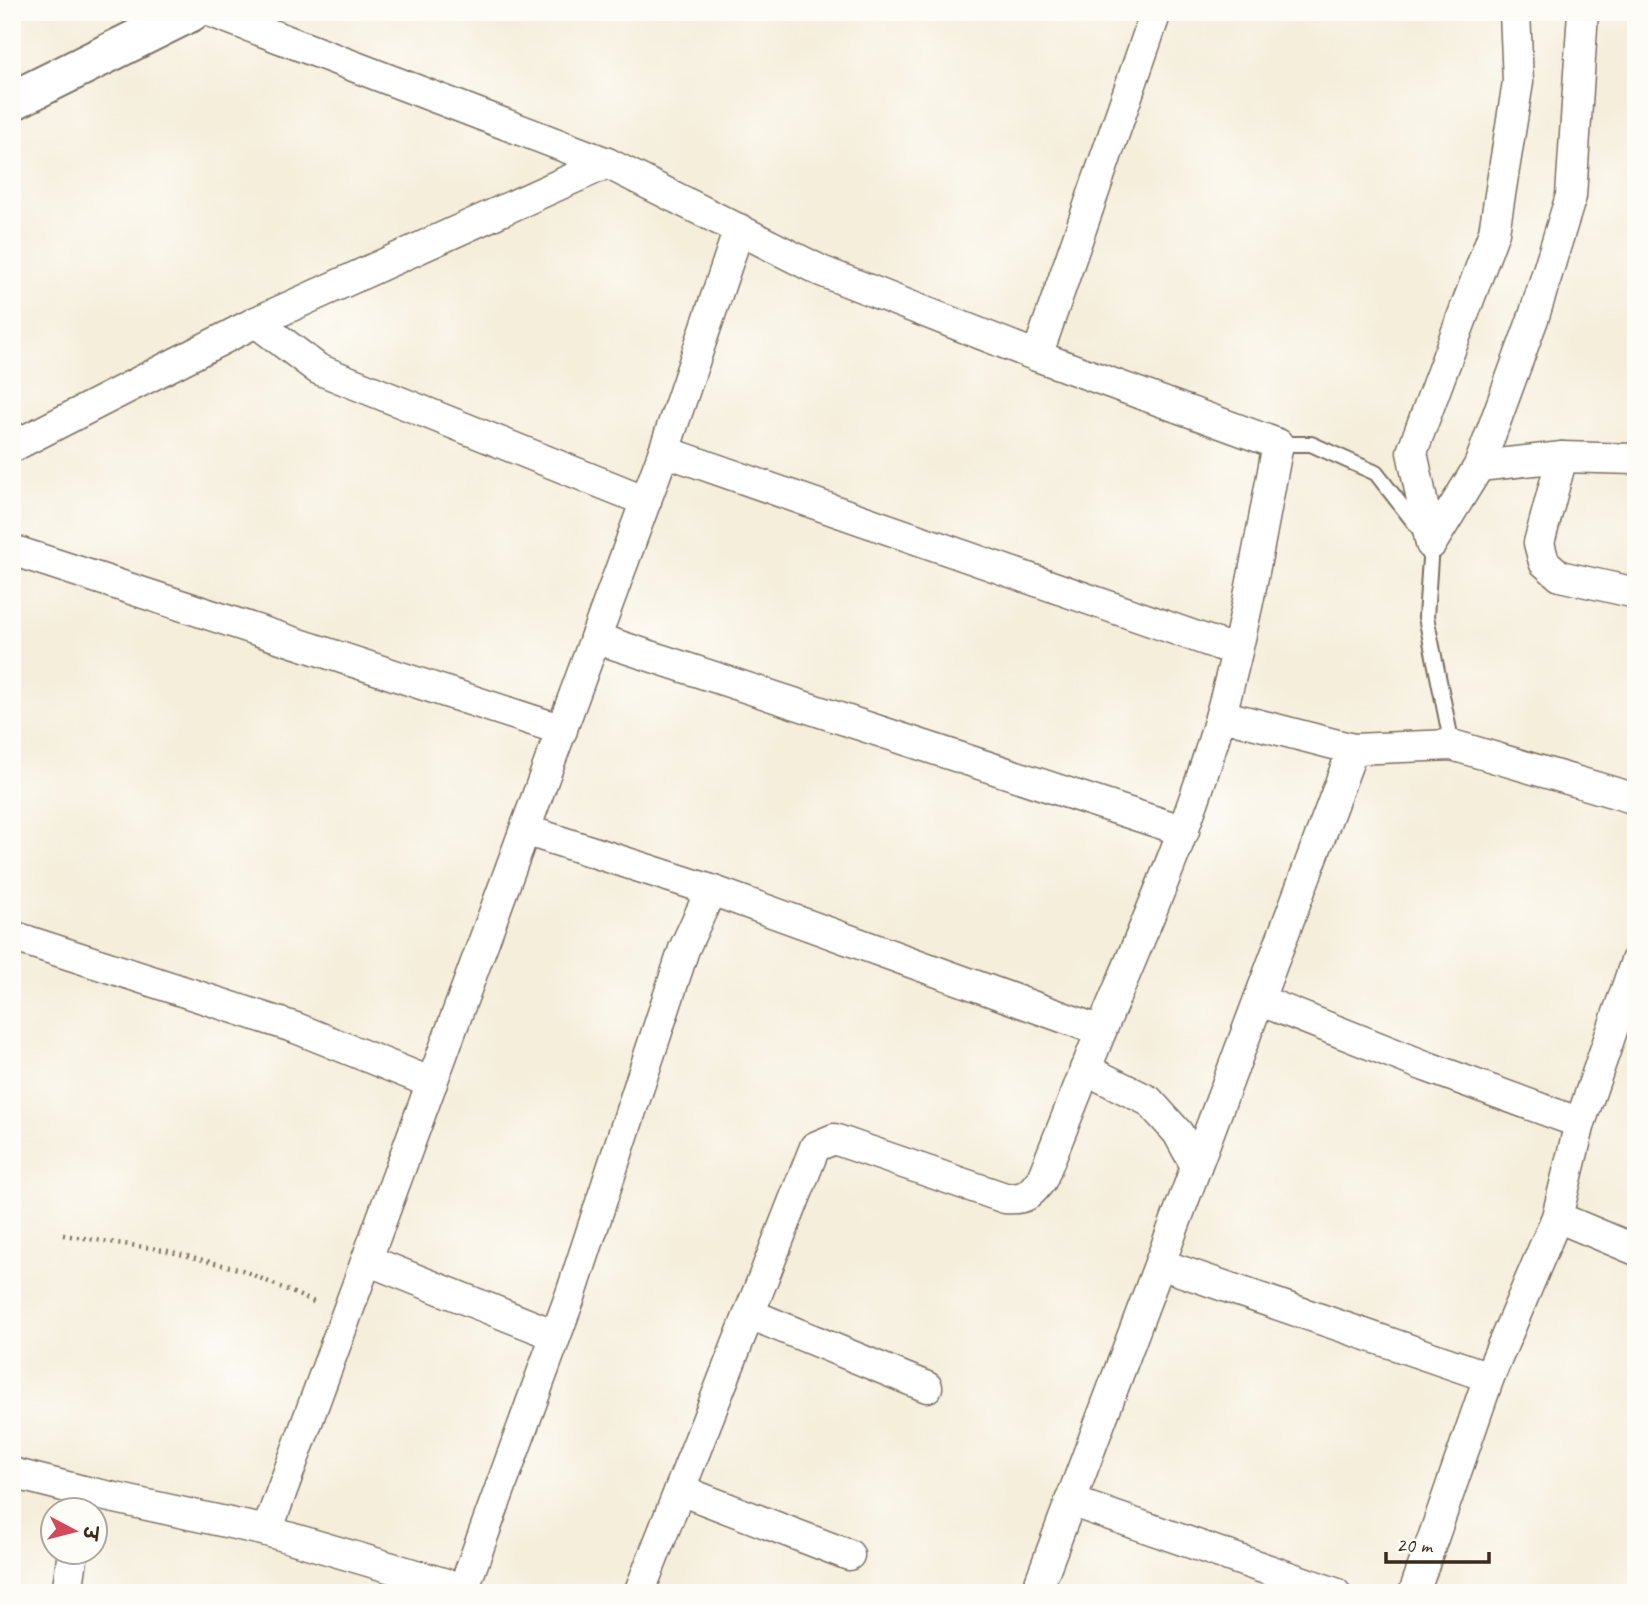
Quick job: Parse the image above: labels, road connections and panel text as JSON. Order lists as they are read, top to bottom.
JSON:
{
  "scale_bar": "20 m",
  "north": "right"
}
